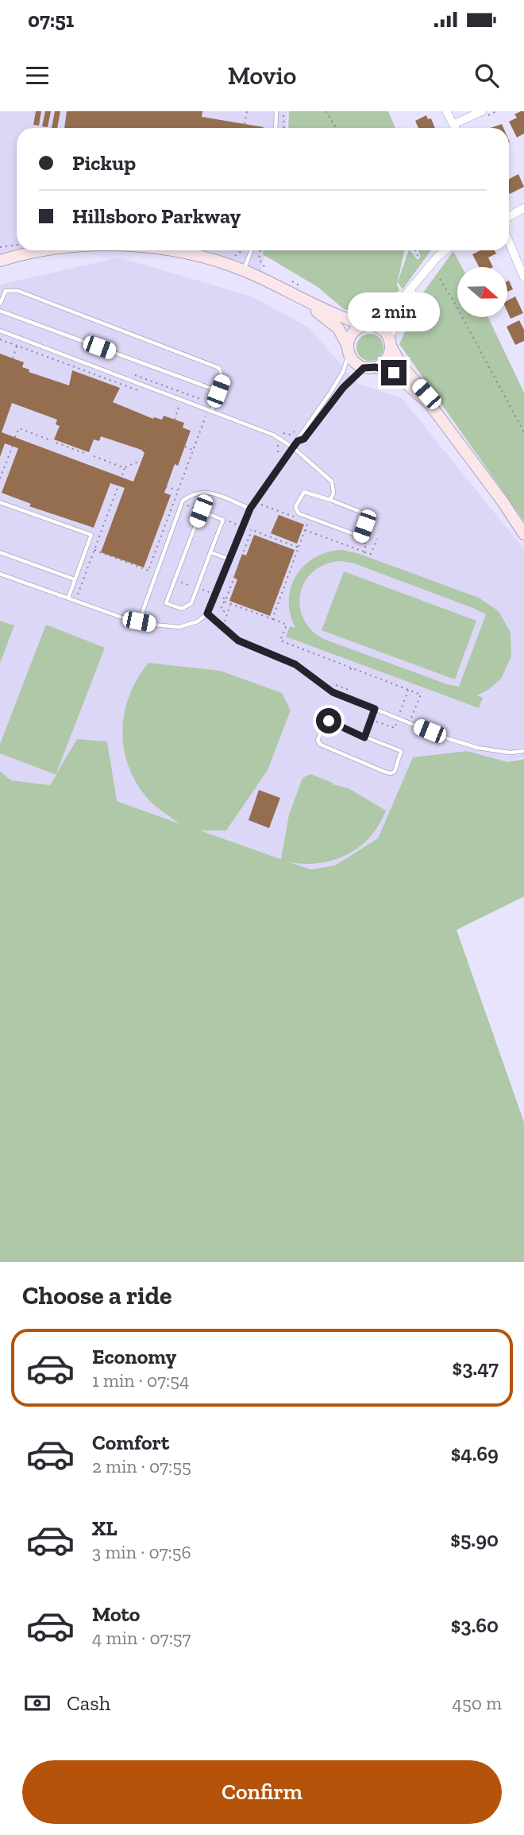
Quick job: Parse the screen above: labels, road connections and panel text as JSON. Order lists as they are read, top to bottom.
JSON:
{
  "north": "right",
  "page": {
    "status": "07:51",
    "header": "Movio",
    "banner": ["Pickup", "Hillsboro Parkway"],
    "bubble": "2 min",
    "heading": "Choose a ride",
    "list": [
      {
        "name": "Economy",
        "note": "1 min · 07:54",
        "value": "$3.47"
      },
      {
        "name": "Comfort",
        "note": "2 min · 07:55",
        "value": "$4.69"
      },
      {
        "name": "XL",
        "note": "3 min · 07:56",
        "value": "$5.90"
      },
      {
        "name": "Moto",
        "note": "4 min · 07:57",
        "value": "$3.60"
      }
    ],
    "pay": ["Cash", "450 m"],
    "buttons": "Confirm"
  }
}
